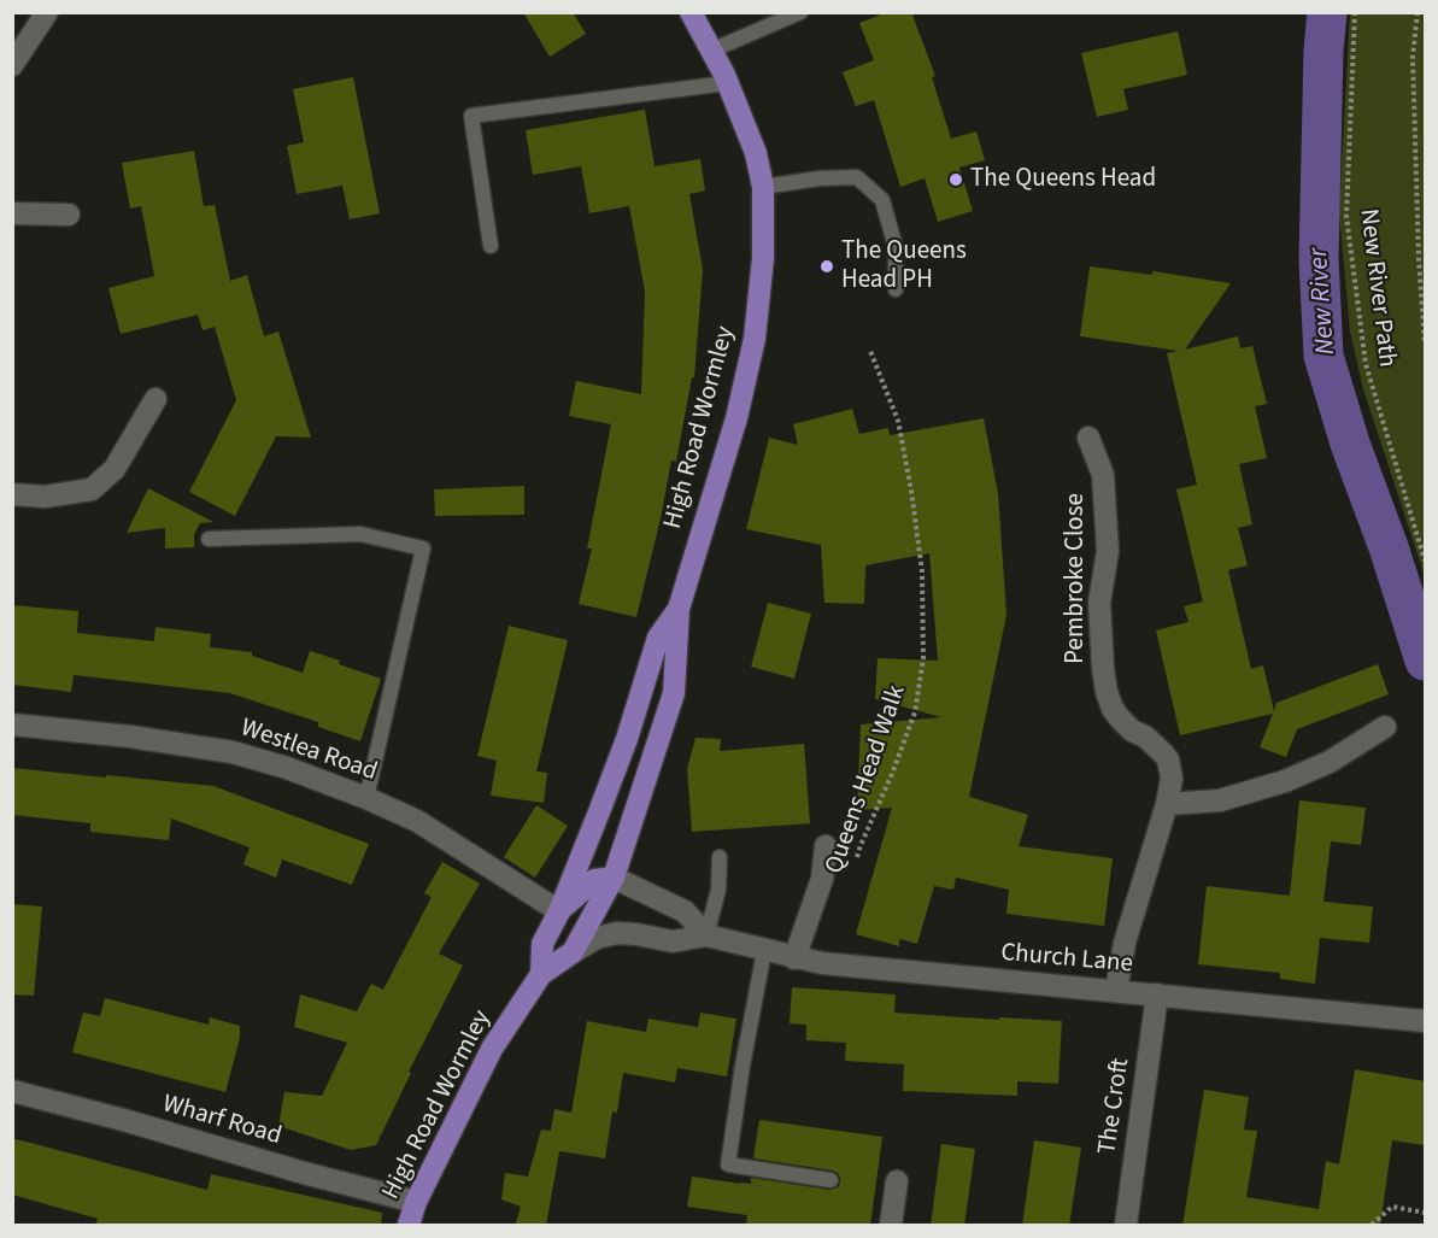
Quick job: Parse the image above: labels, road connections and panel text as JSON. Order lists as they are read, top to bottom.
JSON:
{
  "streets": {
    "main road": ["High Road Wormley"],
    "street": [
      "Pembroke Close",
      "Westlea Road",
      "Church Lane",
      "The Croft",
      "Wharf Road"
    ],
    "path": ["New River Path", "Queens Head Walk"]
  },
  "crossings": [
    ["High Road Wormley", "Westlea Road"],
    ["High Road Wormley", "Church Lane"],
    ["High Road Wormley", "Wharf Road"],
    ["Pembroke Close", "Church Lane"],
    ["Church Lane", "The Croft"]
  ],
  "water": ["New River"],
  "places": ["The Queens Head", "The Queens Head PH"]
}
